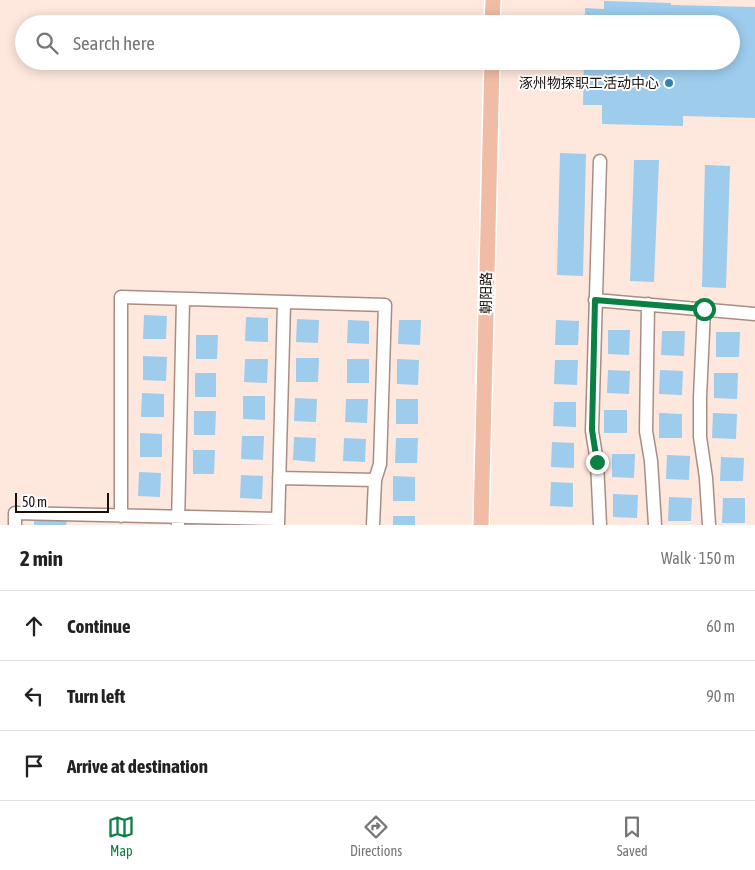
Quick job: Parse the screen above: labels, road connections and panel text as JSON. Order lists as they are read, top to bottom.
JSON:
{
  "streets": {
    "main road": ["朝阳路"]
  },
  "places": ["涿州物探职工活动中心"],
  "scale_bar": "50 m",
  "page": {
    "search": "Search here",
    "scale": "50 m",
    "heading": ["2 min", "Walk · 150 m"],
    "list": [
      ["Continue", "60 m"],
      ["Turn left", "90 m"],
      "Arrive at destination"
    ],
    "nav": ["Map", "Directions", "Saved"]
  }
}
